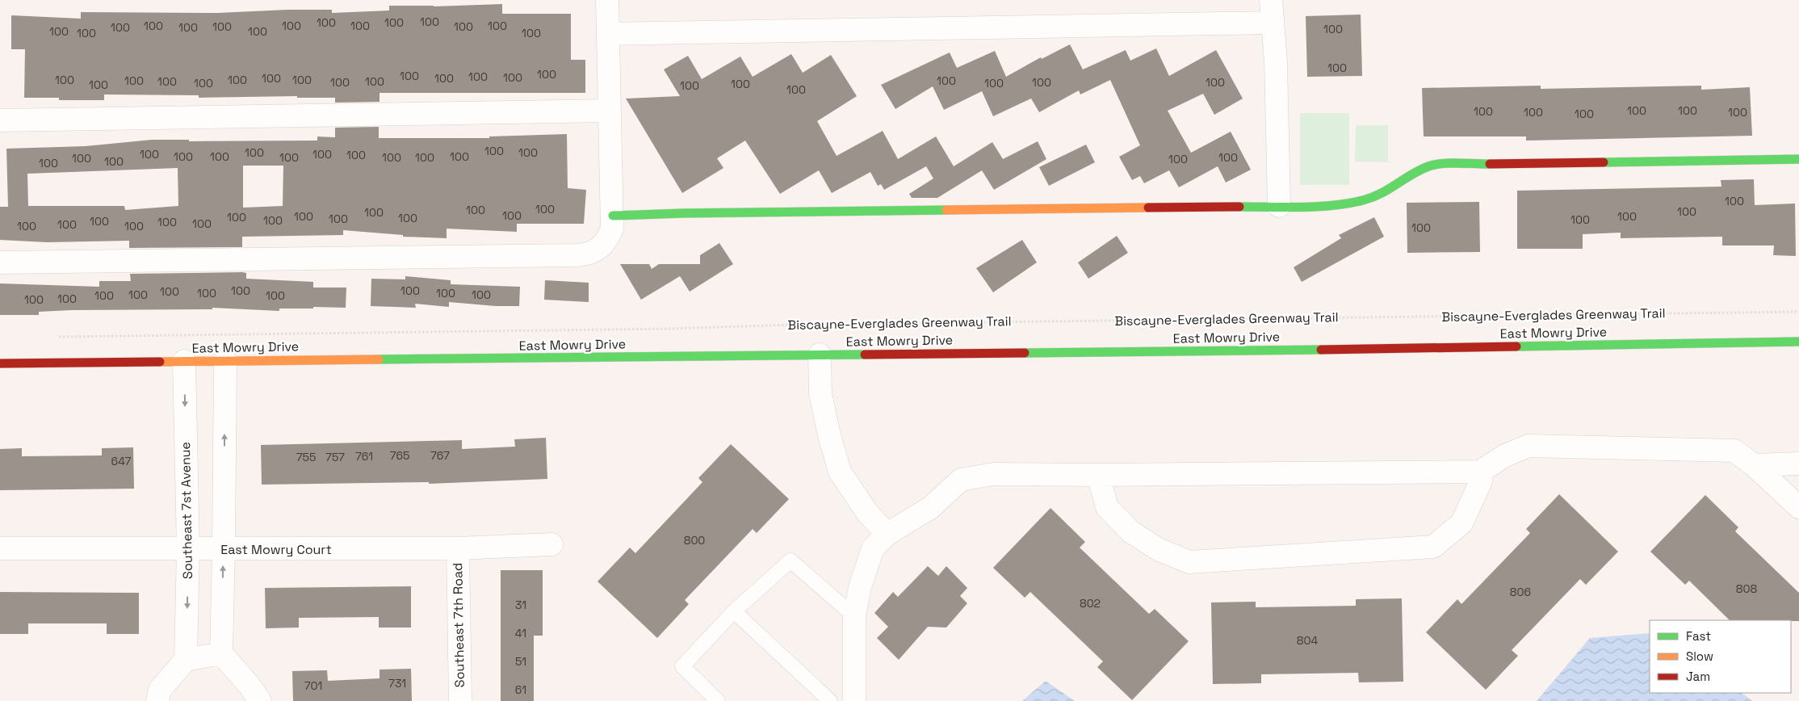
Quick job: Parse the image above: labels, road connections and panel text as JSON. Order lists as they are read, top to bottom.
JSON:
{
  "streets": {
    "street": [
      "East Mowry Drive",
      "Southeast 7st Avenue",
      "East Mowry Court",
      "Southeast 7th Road"
    ],
    "path": ["Biscayne-Everglades Greenway Trail"]
  },
  "crossings": [
    ["East Mowry Drive", "Southeast 7st Avenue"],
    ["Southeast 7st Avenue", "East Mowry Court"],
    ["East Mowry Court", "Southeast 7th Road"]
  ],
  "house_numbers": [
    "100",
    "100",
    "100",
    "100",
    "100",
    "100",
    "100",
    "100",
    "100",
    "100",
    "100",
    "100",
    "100",
    "100",
    "100",
    "100",
    "100",
    "100",
    "100",
    "100",
    "100",
    "100",
    "100",
    "100",
    "100",
    "100",
    "100",
    "100",
    "100",
    "100",
    "100",
    "100",
    "100",
    "100",
    "100",
    "100",
    "100",
    "100",
    "100",
    "100",
    "100",
    "100",
    "100",
    "100",
    "100",
    "100",
    "100",
    "100",
    "100",
    "100",
    "100",
    "100",
    "100",
    "100",
    "100",
    "100",
    "100",
    "100",
    "100",
    "100",
    "100",
    "100",
    "100",
    "100",
    "100",
    "100",
    "100",
    "100",
    "100",
    "100",
    "100",
    "100",
    "100",
    "100",
    "100",
    "100",
    "100",
    "100",
    "100",
    "100",
    "100",
    "100",
    "100",
    "100",
    "100",
    "100",
    "100",
    "100",
    "100",
    "100",
    "100",
    "100",
    "100",
    "765",
    "767",
    "761",
    "755",
    "757",
    "647",
    "800",
    "808",
    "806",
    "802",
    "31",
    "41",
    "804",
    "51",
    "731",
    "701",
    "61"
  ],
  "legend": ["Fast", "Slow", "Jam"]
}
